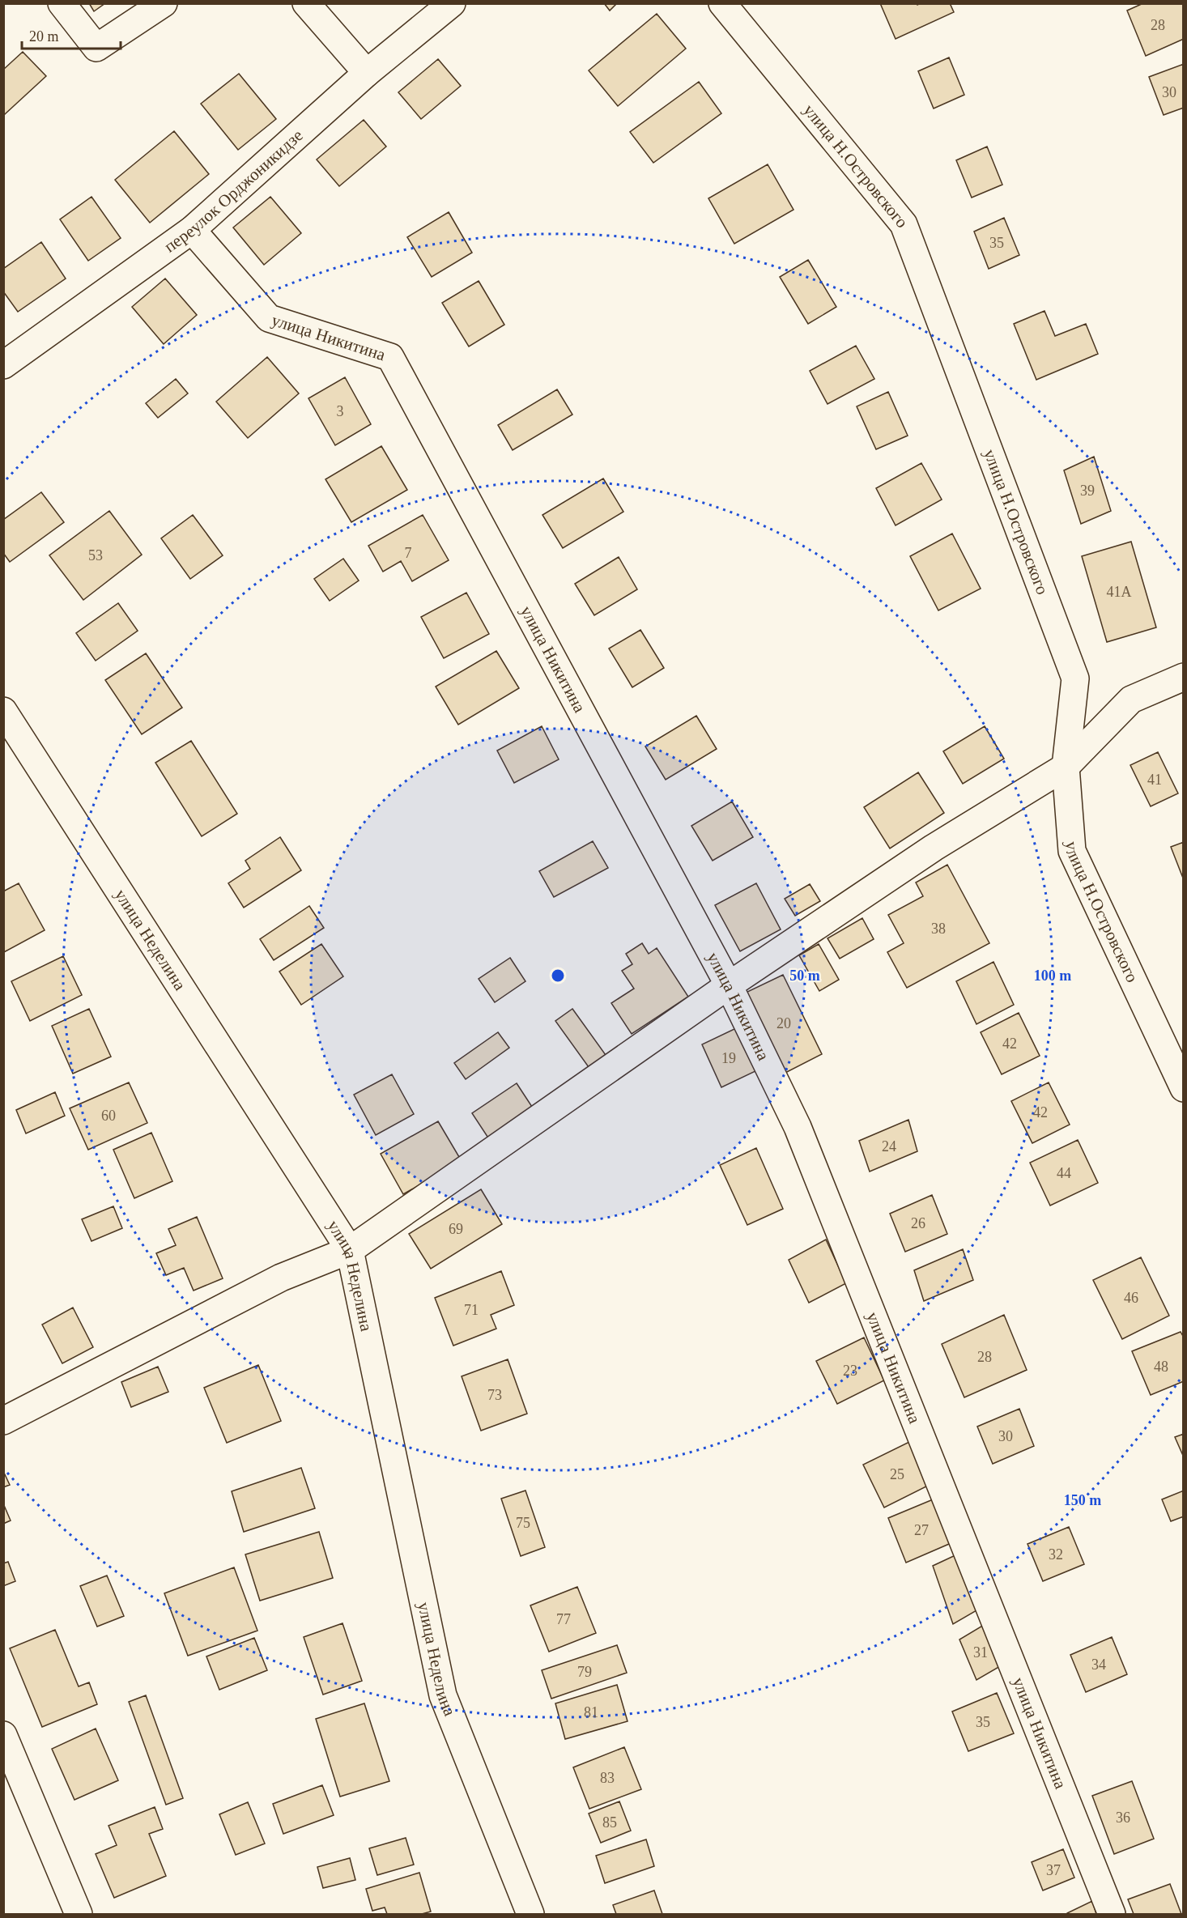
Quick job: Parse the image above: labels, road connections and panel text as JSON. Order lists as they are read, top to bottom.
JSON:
{
  "streets": {
    "street": [
      "улица Н.Островского",
      "переулок Орджоникидзе",
      "улица Никитина",
      "улица Неделина"
    ]
  },
  "crossings": [
    ["переулок Орджоникидзе", "улица Никитина"]
  ],
  "house_numbers": [
    "28",
    "30",
    "35",
    "3",
    "39",
    "7",
    "53",
    "41А",
    "41",
    "38",
    "20",
    "42",
    "19",
    "42",
    "60",
    "24",
    "44",
    "26",
    "69",
    "46",
    "71",
    "28",
    "48",
    "23",
    "73",
    "30",
    "25",
    "75",
    "27",
    "32",
    "77",
    "31",
    "34",
    "79",
    "81",
    "35",
    "83",
    "36",
    "85",
    "37"
  ],
  "scale_bar": "20 m",
  "rings": ["50 m", "100 m", "150 m"]
}
